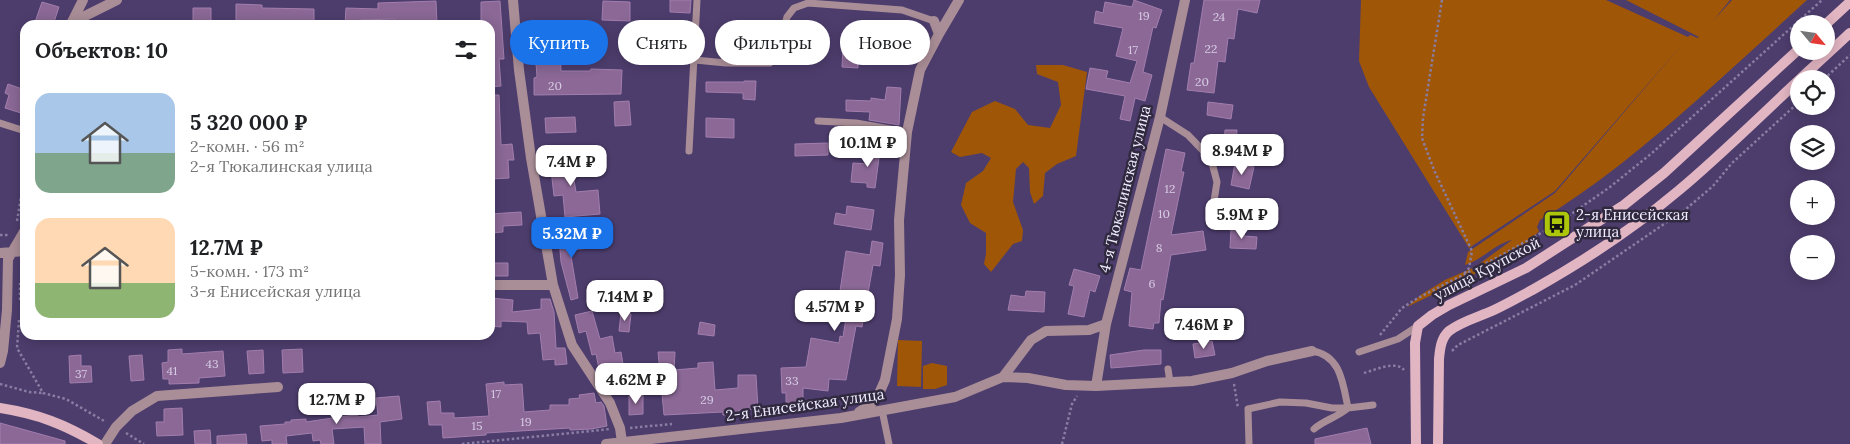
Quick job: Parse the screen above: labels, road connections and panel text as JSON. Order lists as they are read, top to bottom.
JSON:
{
  "streets": {
    "main road": ["улица Крупской"],
    "street": ["4-я Тюкалинская улица", "2-я Енисейская улица"]
  },
  "crossings": [
    ["4-я Тюкалинская улица", "2-я Енисейская улица"]
  ],
  "places": {
    "bus stop": ["2-я Енисейская улица"]
  },
  "house_numbers": [
    "19",
    "24",
    "22",
    "17",
    "20",
    "20",
    "12",
    "10",
    "8",
    "6",
    "43",
    "41",
    "37",
    "33",
    "17",
    "29",
    "19",
    "15"
  ],
  "north": "bottom right",
  "page": {
    "map_buttons": ["+", "−"],
    "chip": [
      "Купить",
      "Снять",
      "Фильтры",
      "Новое"
    ],
    "heading": "Объектов: 10",
    "list": [
      {
        "name": "5 320 000 ₽",
        "note": "2-комн. · 56 m² · 2-я Тюкалинская улица"
      },
      {
        "name": "12.7M ₽",
        "note": "5-комн. · 173 m² · 3-я Енисейская улица"
      }
    ],
    "price": [
      "10.1M ₽",
      "8.94M ₽",
      "7.4M ₽",
      "5.9M ₽",
      "5.32M ₽",
      "7.14M ₽",
      "4.57M ₽",
      "7.46M ₽",
      "4.62M ₽",
      "12.7M ₽"
    ]
  }
}
